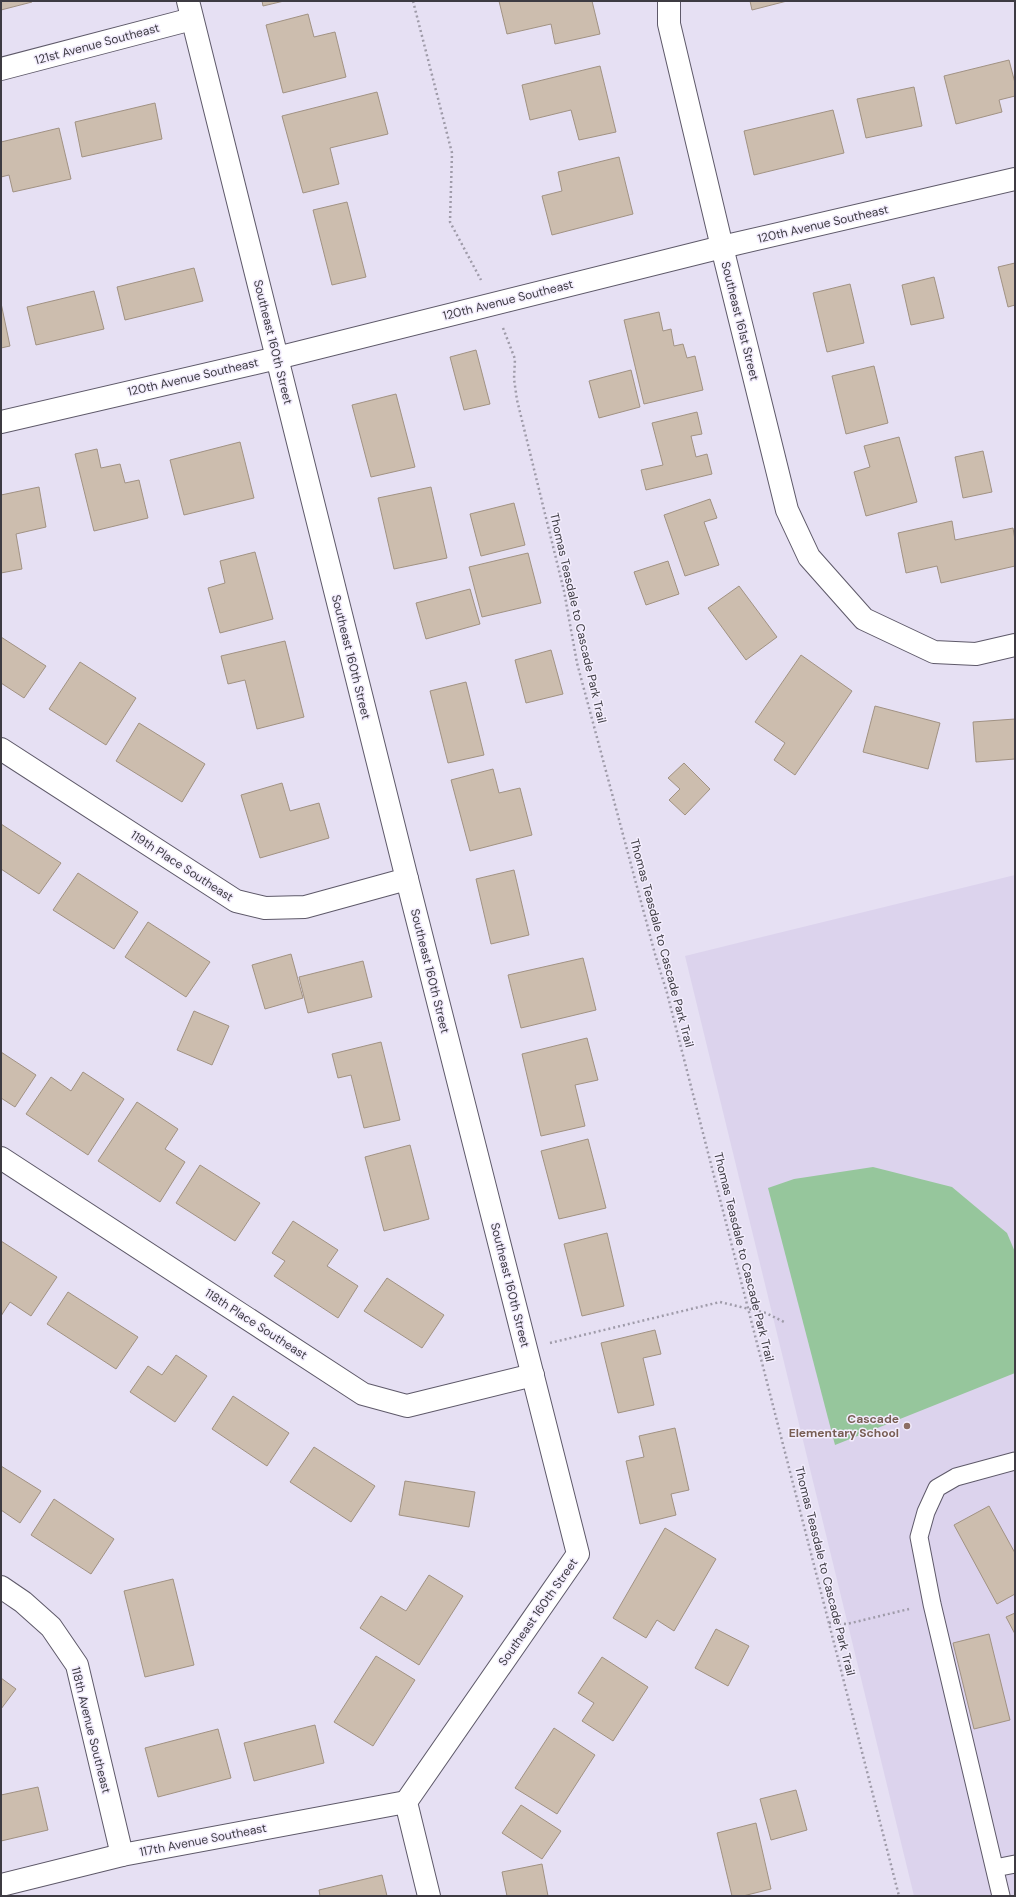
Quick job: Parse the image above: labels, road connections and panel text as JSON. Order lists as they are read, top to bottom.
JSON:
{
  "streets": {
    "street": [
      "121st Avenue Southeast",
      "120th Avenue Southeast",
      "Southeast 161st Street",
      "Southeast 160th Street",
      "119th Place Southeast",
      "118th Place Southeast",
      "118th Avenue Southeast",
      "117th Avenue Southeast"
    ],
    "path": ["Thomas Teasdale to Cascade Park Trail"]
  },
  "crossings": [
    ["121st Avenue Southeast", "Southeast 160th Street"],
    ["120th Avenue Southeast", "Southeast 161st Street"],
    ["120th Avenue Southeast", "Southeast 160th Street"],
    ["120th Avenue Southeast", "Thomas Teasdale to Cascade Park Trail"],
    ["Southeast 160th Street", "119th Place Southeast"],
    ["Southeast 160th Street", "118th Place Southeast"],
    ["Southeast 160th Street", "117th Avenue Southeast"],
    ["118th Avenue Southeast", "117th Avenue Southeast"]
  ],
  "places": ["Cascade Elementary School"]
}
